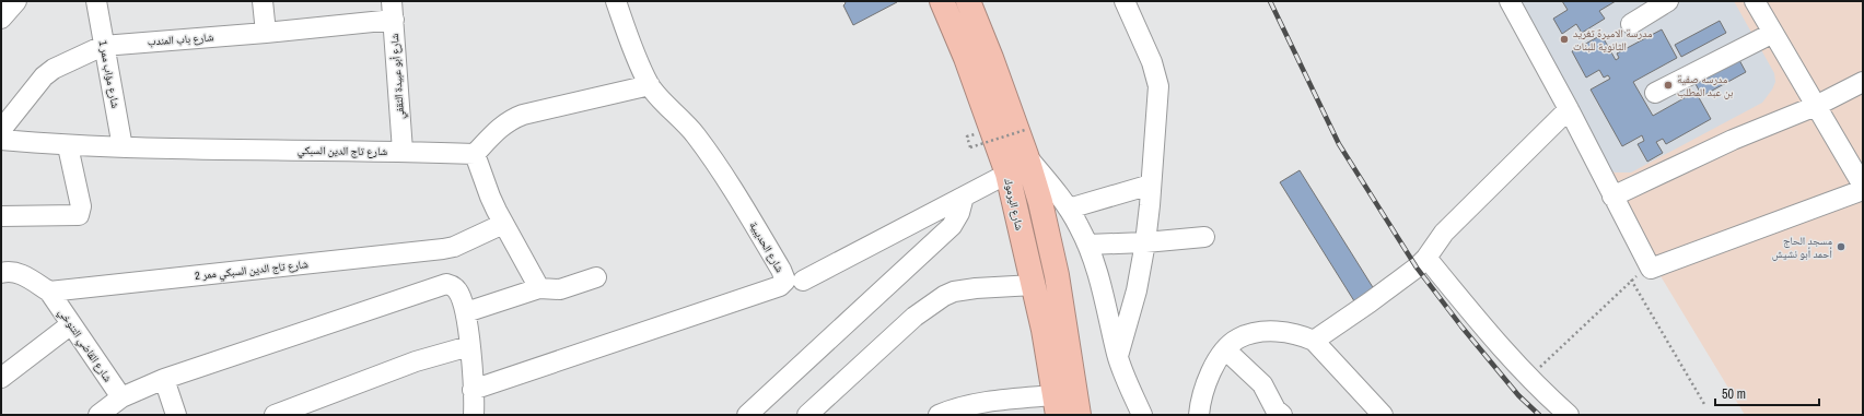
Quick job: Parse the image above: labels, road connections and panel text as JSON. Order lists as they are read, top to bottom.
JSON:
{
  "streets": {
    "highway": ["شارع اليرموك"],
    "street": [
      "شارع باب المندب",
      "شارع مؤاب ممر 1",
      "شارع أبو عبيدة الثقفي",
      "شارع تاج الدين السبكي",
      "شارع الحديبية",
      "شارع تاج الدين السبكي ممر 2",
      "شارع القاضي التنوخي"
    ]
  },
  "crossings": [
    ["شارع باب المندب", "شارع مؤاب ممر 1"],
    ["شارع باب المندب", "شارع أبو عبيدة الثقفي"],
    ["شارع مؤاب ممر 1", "شارع تاج الدين السبكي"],
    ["شارع أبو عبيدة الثقفي", "شارع تاج الدين السبكي"],
    ["شارع تاج الدين السبكي ممر 2", "شارع القاضي التنوخي"]
  ],
  "places": ["مدرسة الاميرة تغريد الثانوية للبنات", "مدرسه صفية بن عبد المطلب", "مسجد الحاج أحمد أبو نشيش"],
  "scale_bar": "50 m"
}
